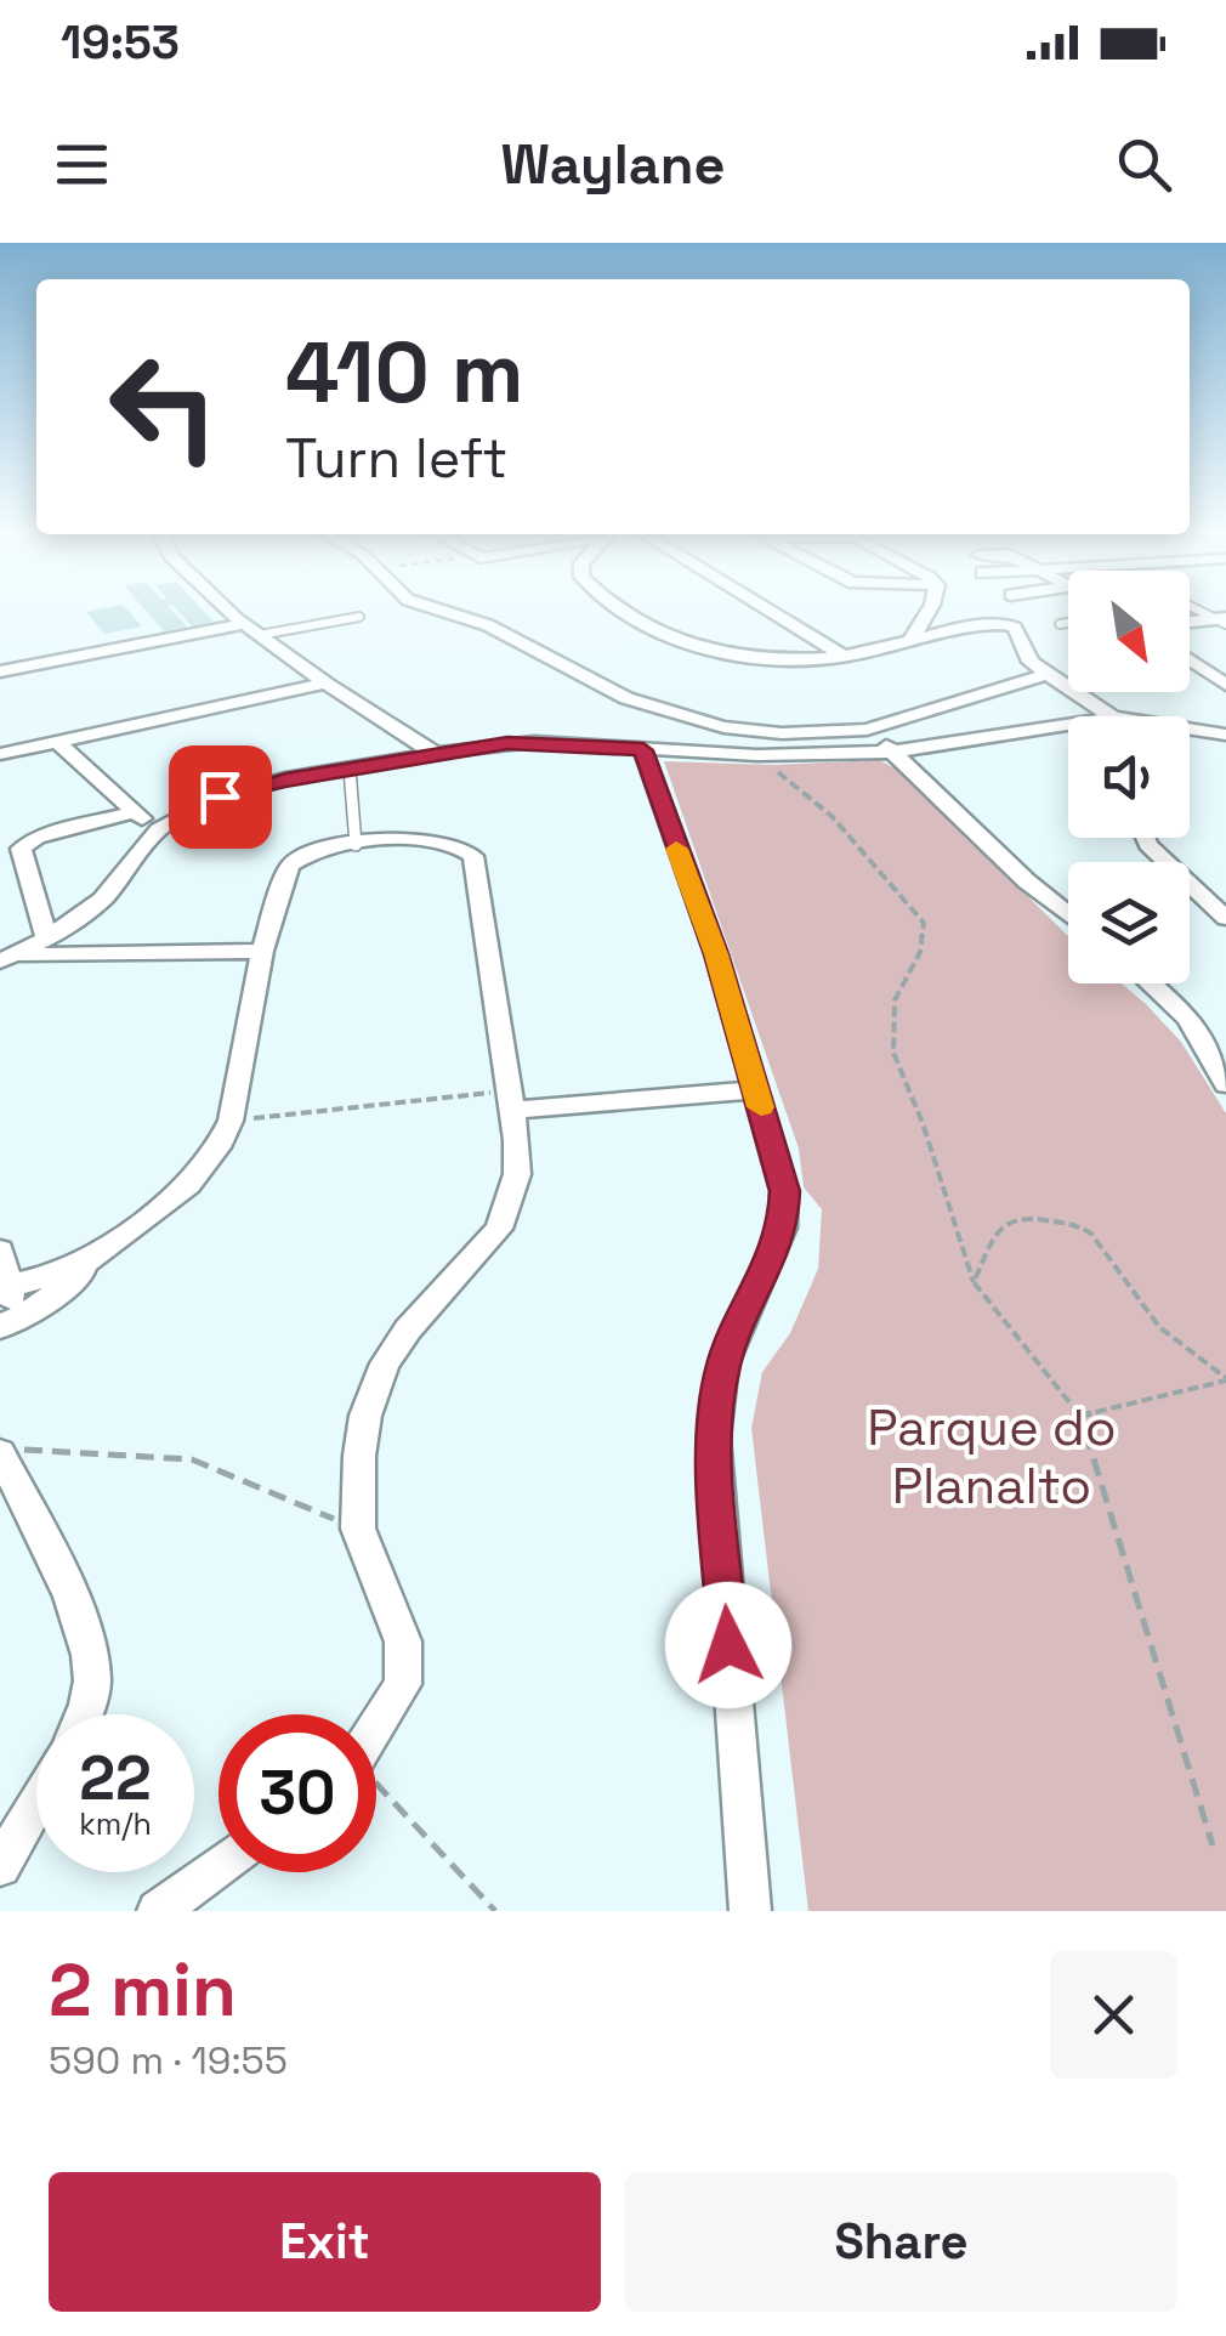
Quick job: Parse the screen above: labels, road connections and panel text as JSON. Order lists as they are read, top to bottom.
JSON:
{
  "parks": ["Parque do Planalto"],
  "north": "bottom right",
  "page": {
    "status": "19:53",
    "header": "Waylane",
    "turn": ["410 m", "Turn left"],
    "speed": "22 km/h",
    "limit": "30",
    "heading": ["2 min", "590 m · 19:55"],
    "buttons": ["Exit", "Share"]
  }
}
